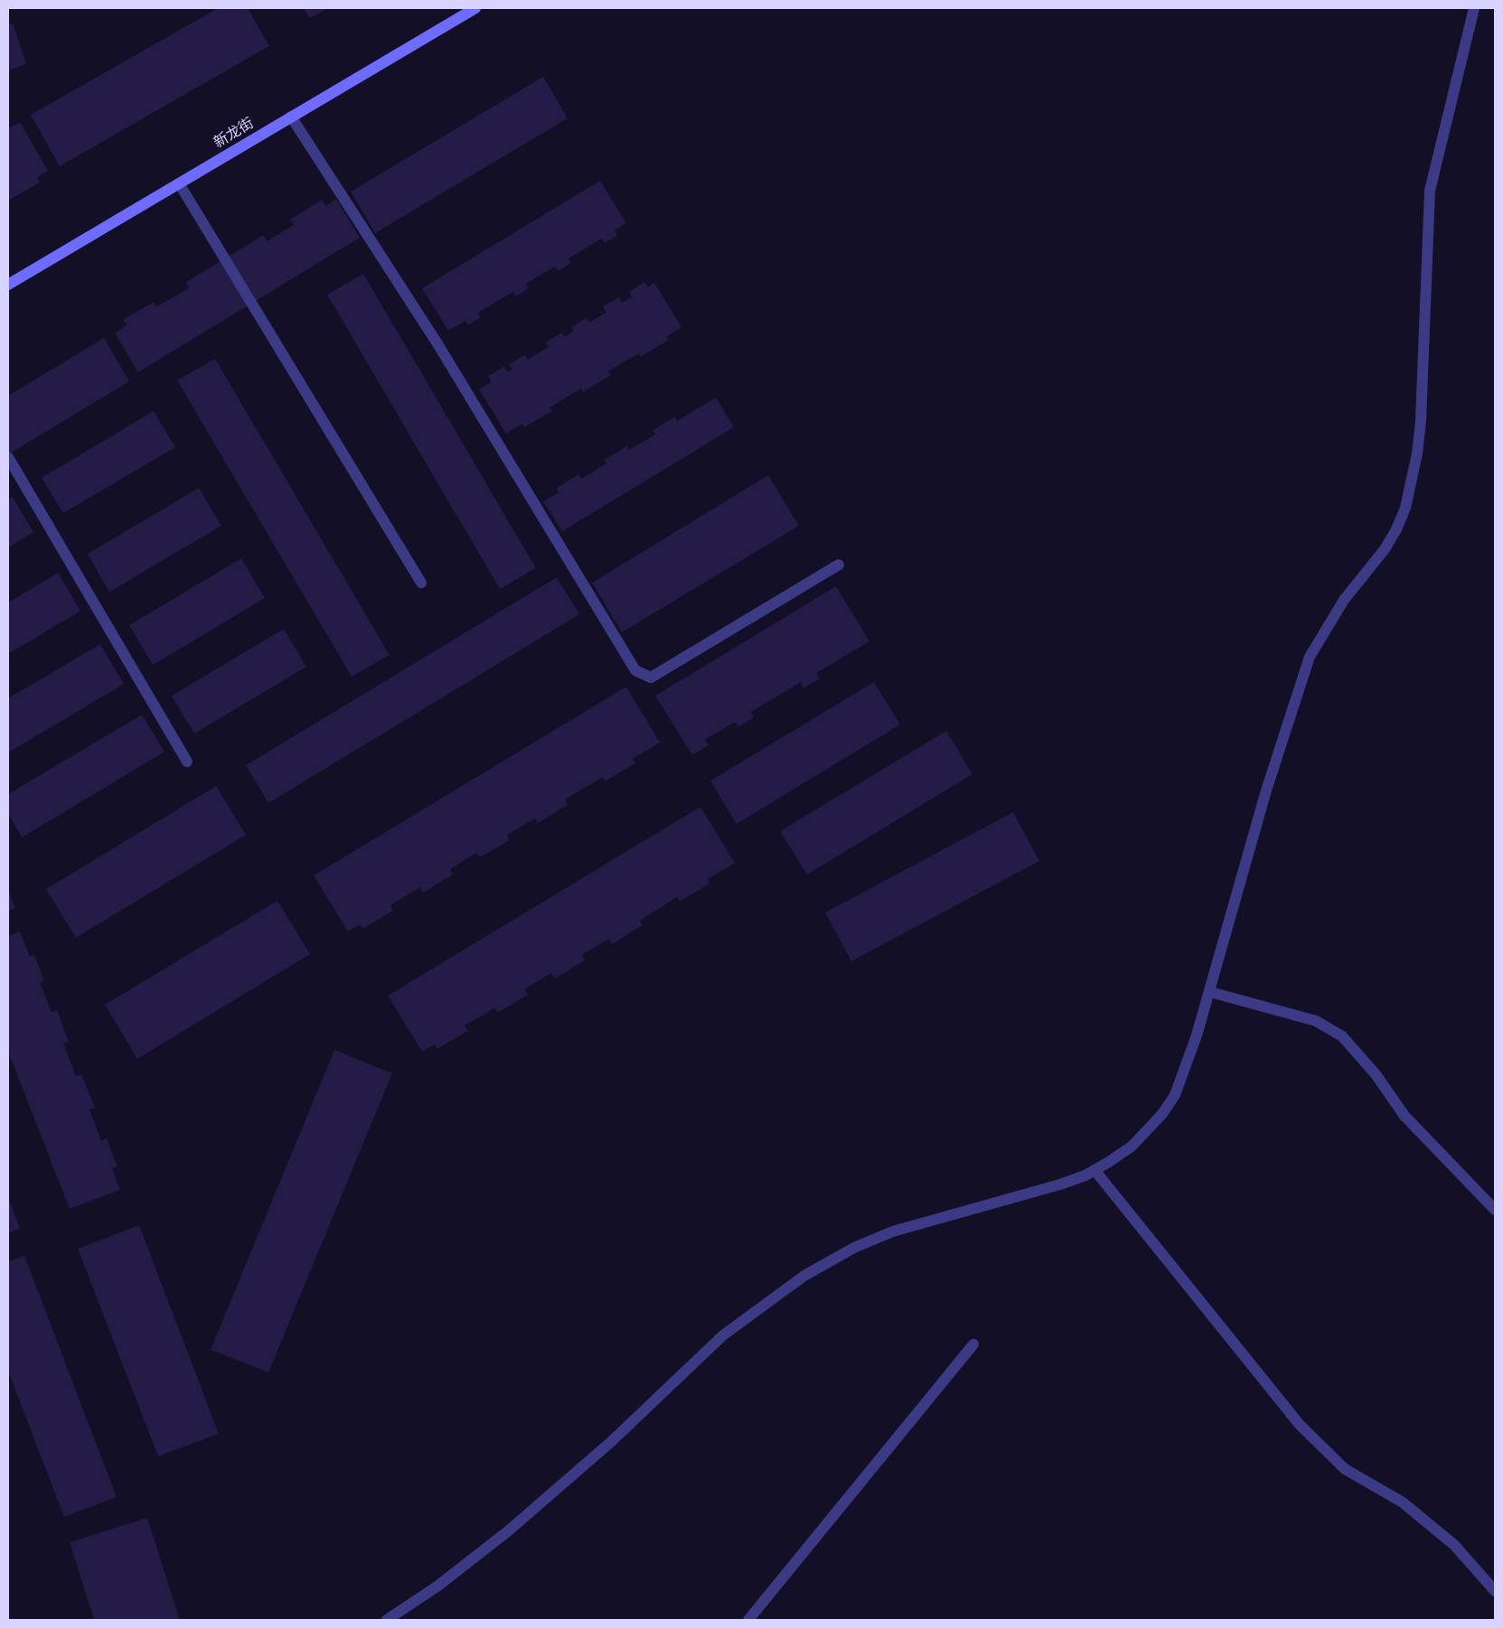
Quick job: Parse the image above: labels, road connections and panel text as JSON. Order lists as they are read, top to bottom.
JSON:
{
  "streets": {
    "street": ["新龙街"]
  }
}
